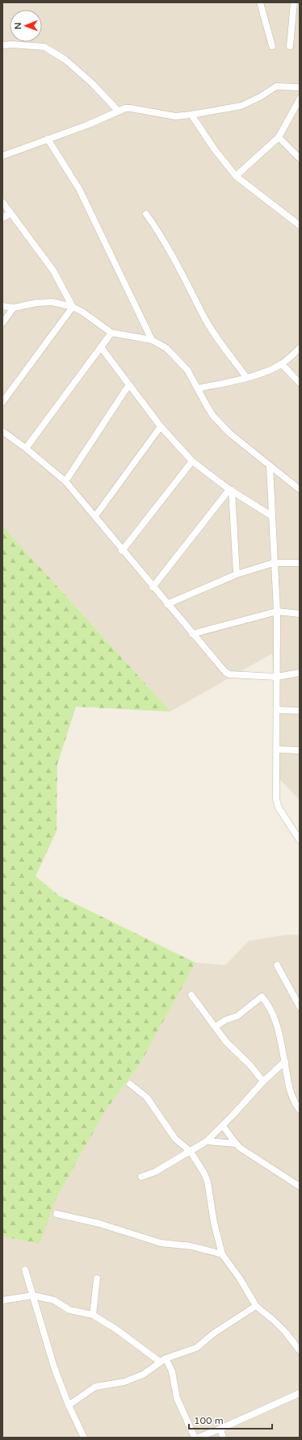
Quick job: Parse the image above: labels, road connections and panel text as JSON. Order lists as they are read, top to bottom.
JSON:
{
  "scale_bar": "100 m",
  "north": "left"
}
